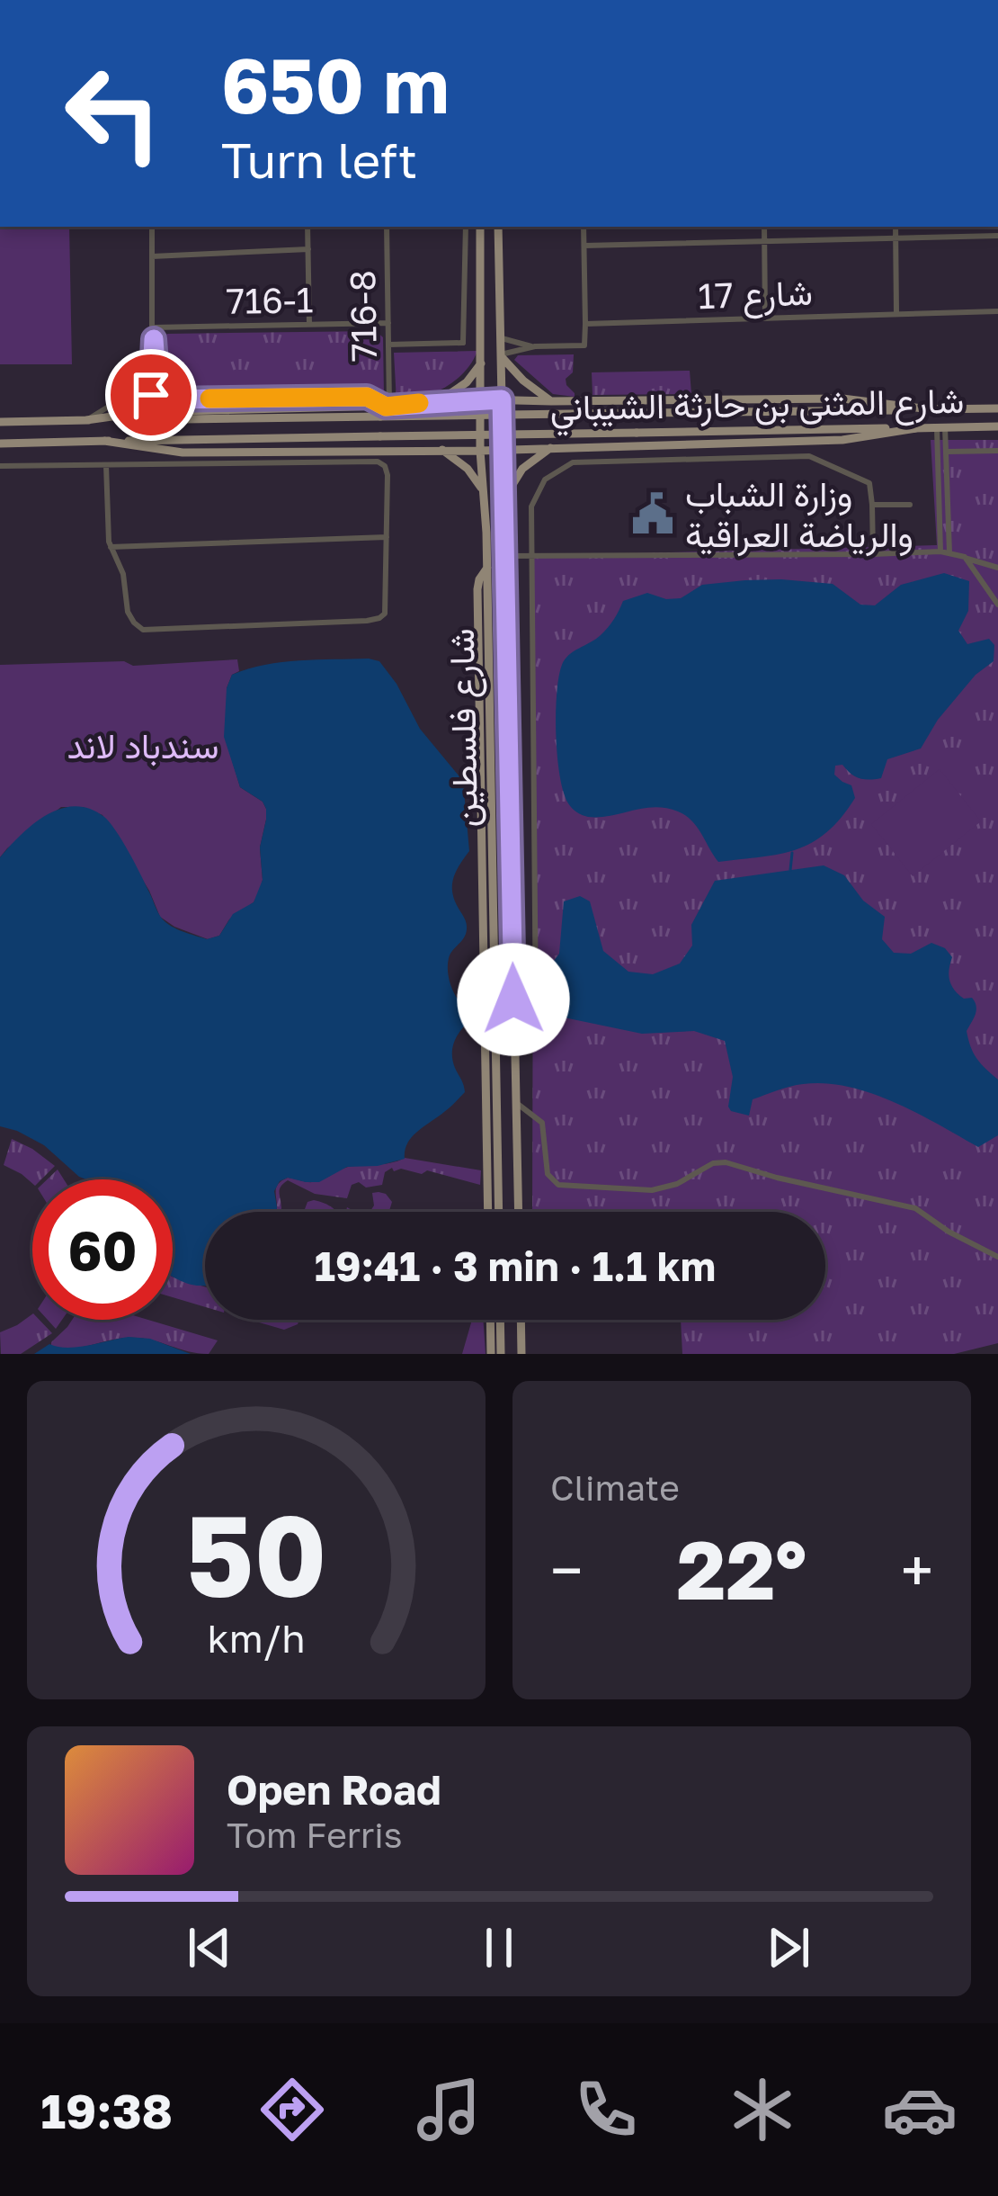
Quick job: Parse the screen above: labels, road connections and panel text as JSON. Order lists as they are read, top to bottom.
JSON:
{
  "streets": {
    "main road": ["شارع المثنى بن حارثة الشيباني", "شارع فلسطين"],
    "street": ["شارع 17", "716-1", "716-8"]
  },
  "crossings": [
    ["716-1", "716-8"]
  ],
  "parks": ["سندباد لاند"],
  "places": {
    "public building": ["وزارة الشباب والرياضة العراقية"]
  },
  "page": {
    "turn": ["650 m", "Turn left"],
    "limit": "60",
    "trip": "19:41 · 3 min · 1.1 km",
    "tile": "Climate",
    "heat": ["−", "22°", "+"],
    "song": ["Open Road", "Tom Ferris"],
    "tabs": "19:38",
    "gauge": ["50", "km/h"]
  }
}
